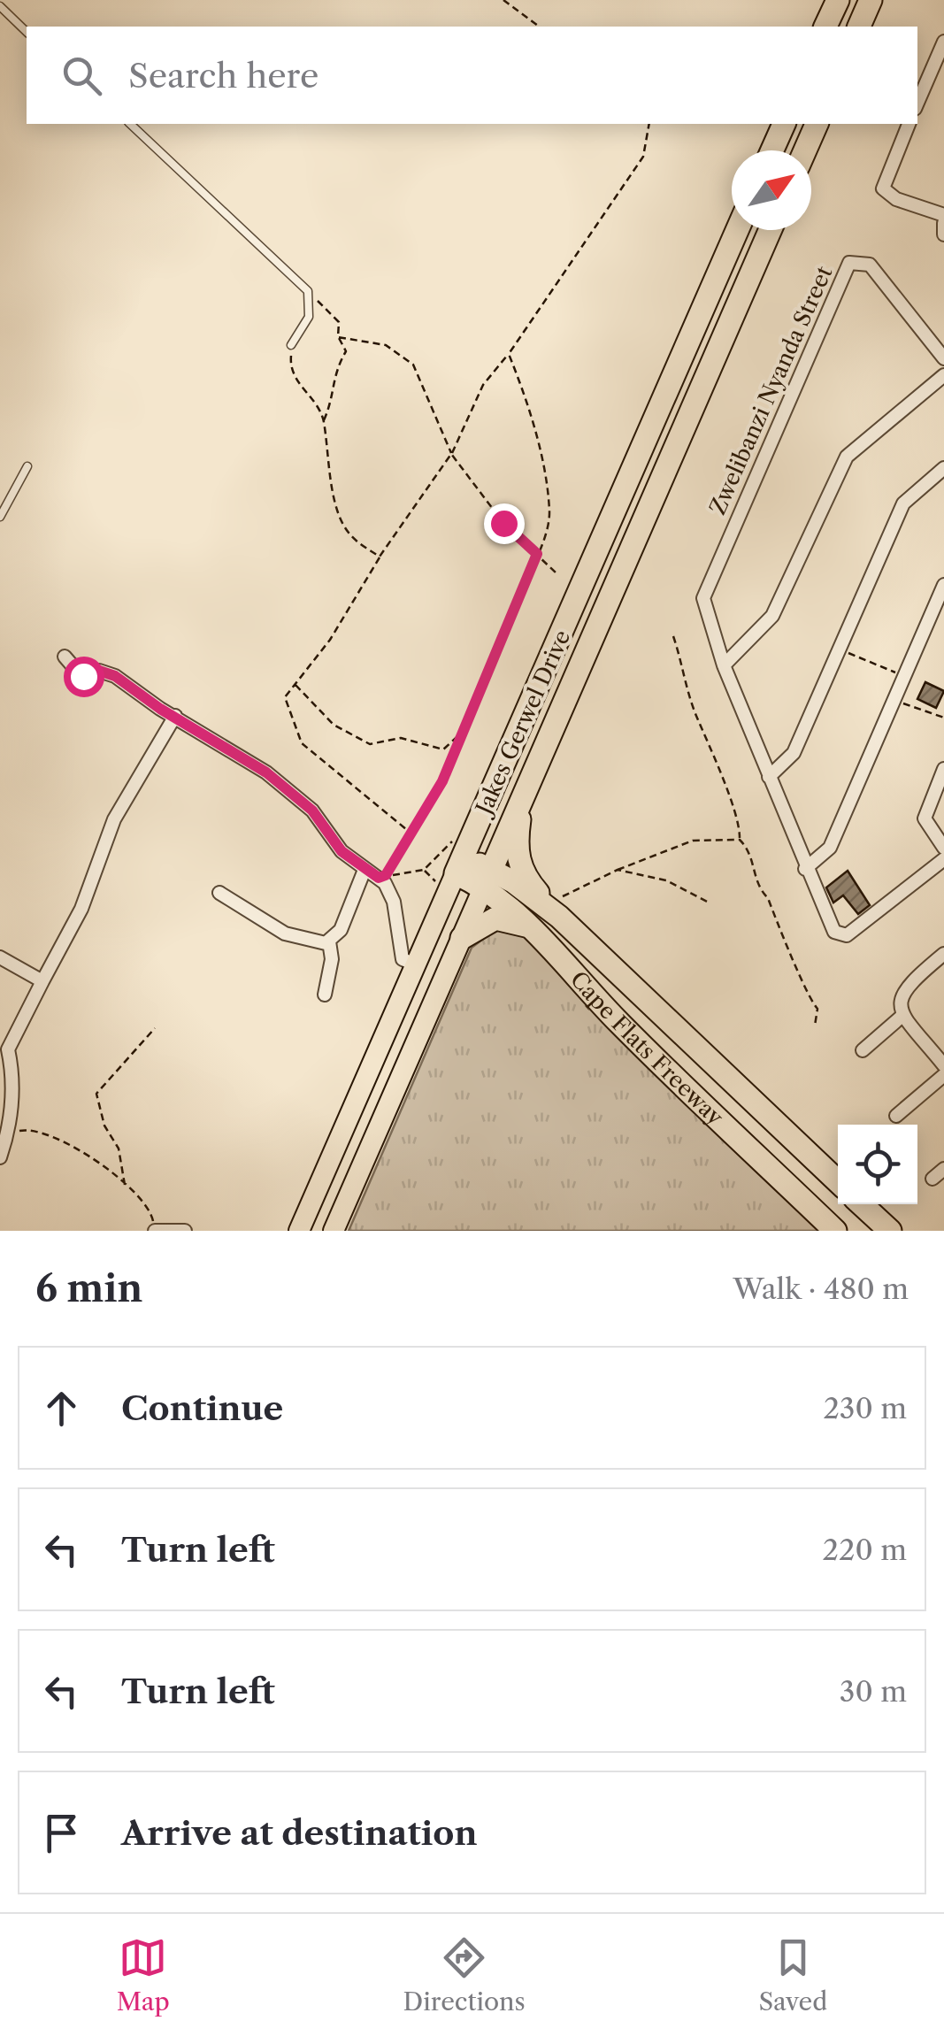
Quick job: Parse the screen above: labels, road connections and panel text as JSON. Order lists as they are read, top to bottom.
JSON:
{
  "streets": {
    "highway": ["Jakes Gerwel Drive", "Cape Flats Freeway"],
    "street": ["Zwelibanzi Nyanda Street"]
  },
  "crossings": [
    ["Jakes Gerwel Drive", "Cape Flats Freeway"]
  ],
  "north": "top right",
  "page": {
    "search": "Search here",
    "heading": ["6 min", "Walk · 480 m"],
    "list": [
      ["Continue", "230 m"],
      ["Turn left", "220 m"],
      ["Turn left", "30 m"],
      "Arrive at destination"
    ],
    "nav": ["Map", "Directions", "Saved"]
  }
}
